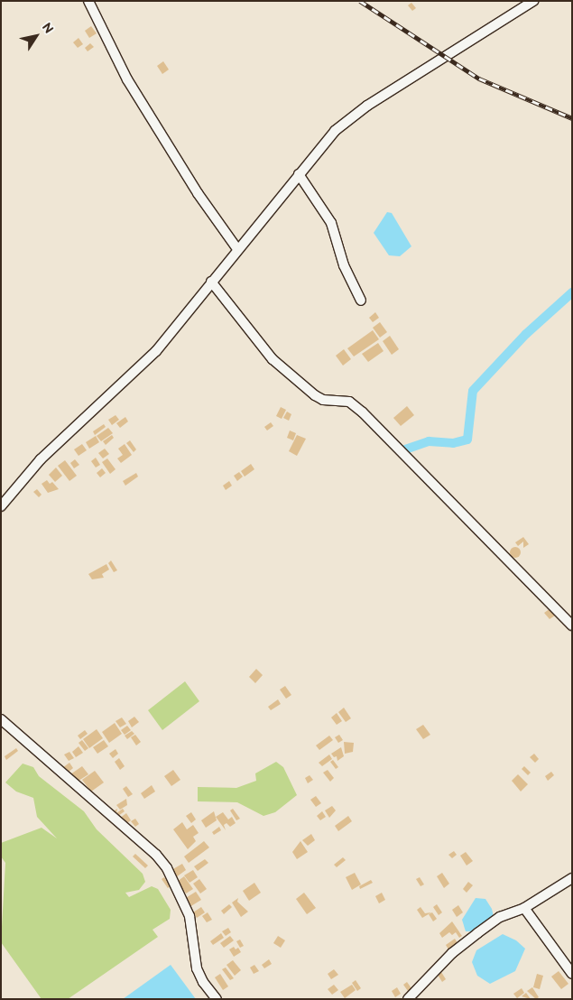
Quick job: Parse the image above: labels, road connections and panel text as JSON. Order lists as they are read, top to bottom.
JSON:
{
  "north": "top right"
}
